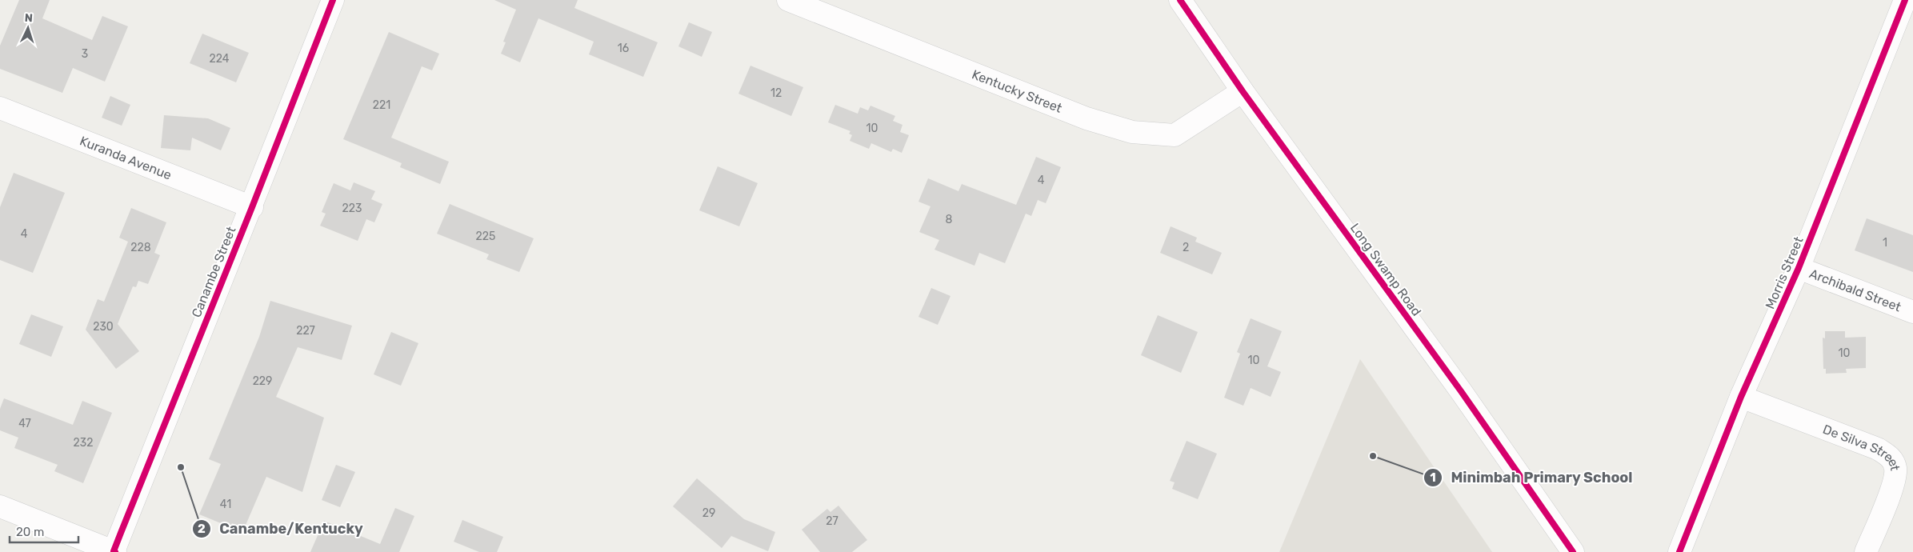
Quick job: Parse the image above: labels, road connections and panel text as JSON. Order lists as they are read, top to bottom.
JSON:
{
  "streets": {
    "street": [
      "Kentucky Street",
      "Kuranda Avenue",
      "Long Swamp Road",
      "Canambe Street",
      "Morris Street",
      "Archibald Street",
      "De Silva Street"
    ]
  },
  "crossings": [
    ["Kentucky Street", "Long Swamp Road"],
    ["Kuranda Avenue", "Canambe Street"],
    ["Morris Street", "Archibald Street"],
    ["Morris Street", "De Silva Street"]
  ],
  "places": ["Minimbah Primary School", "Canambe/Kentucky"],
  "house_numbers": [
    "16",
    "3",
    "224",
    "12",
    "221",
    "10",
    "4",
    "223",
    "8",
    "4",
    "225",
    "1",
    "228",
    "2",
    "230",
    "227",
    "10",
    "10",
    "229",
    "47",
    "232",
    "41",
    "29",
    "27"
  ],
  "scale_bar": "20 m",
  "north": "top"
}
